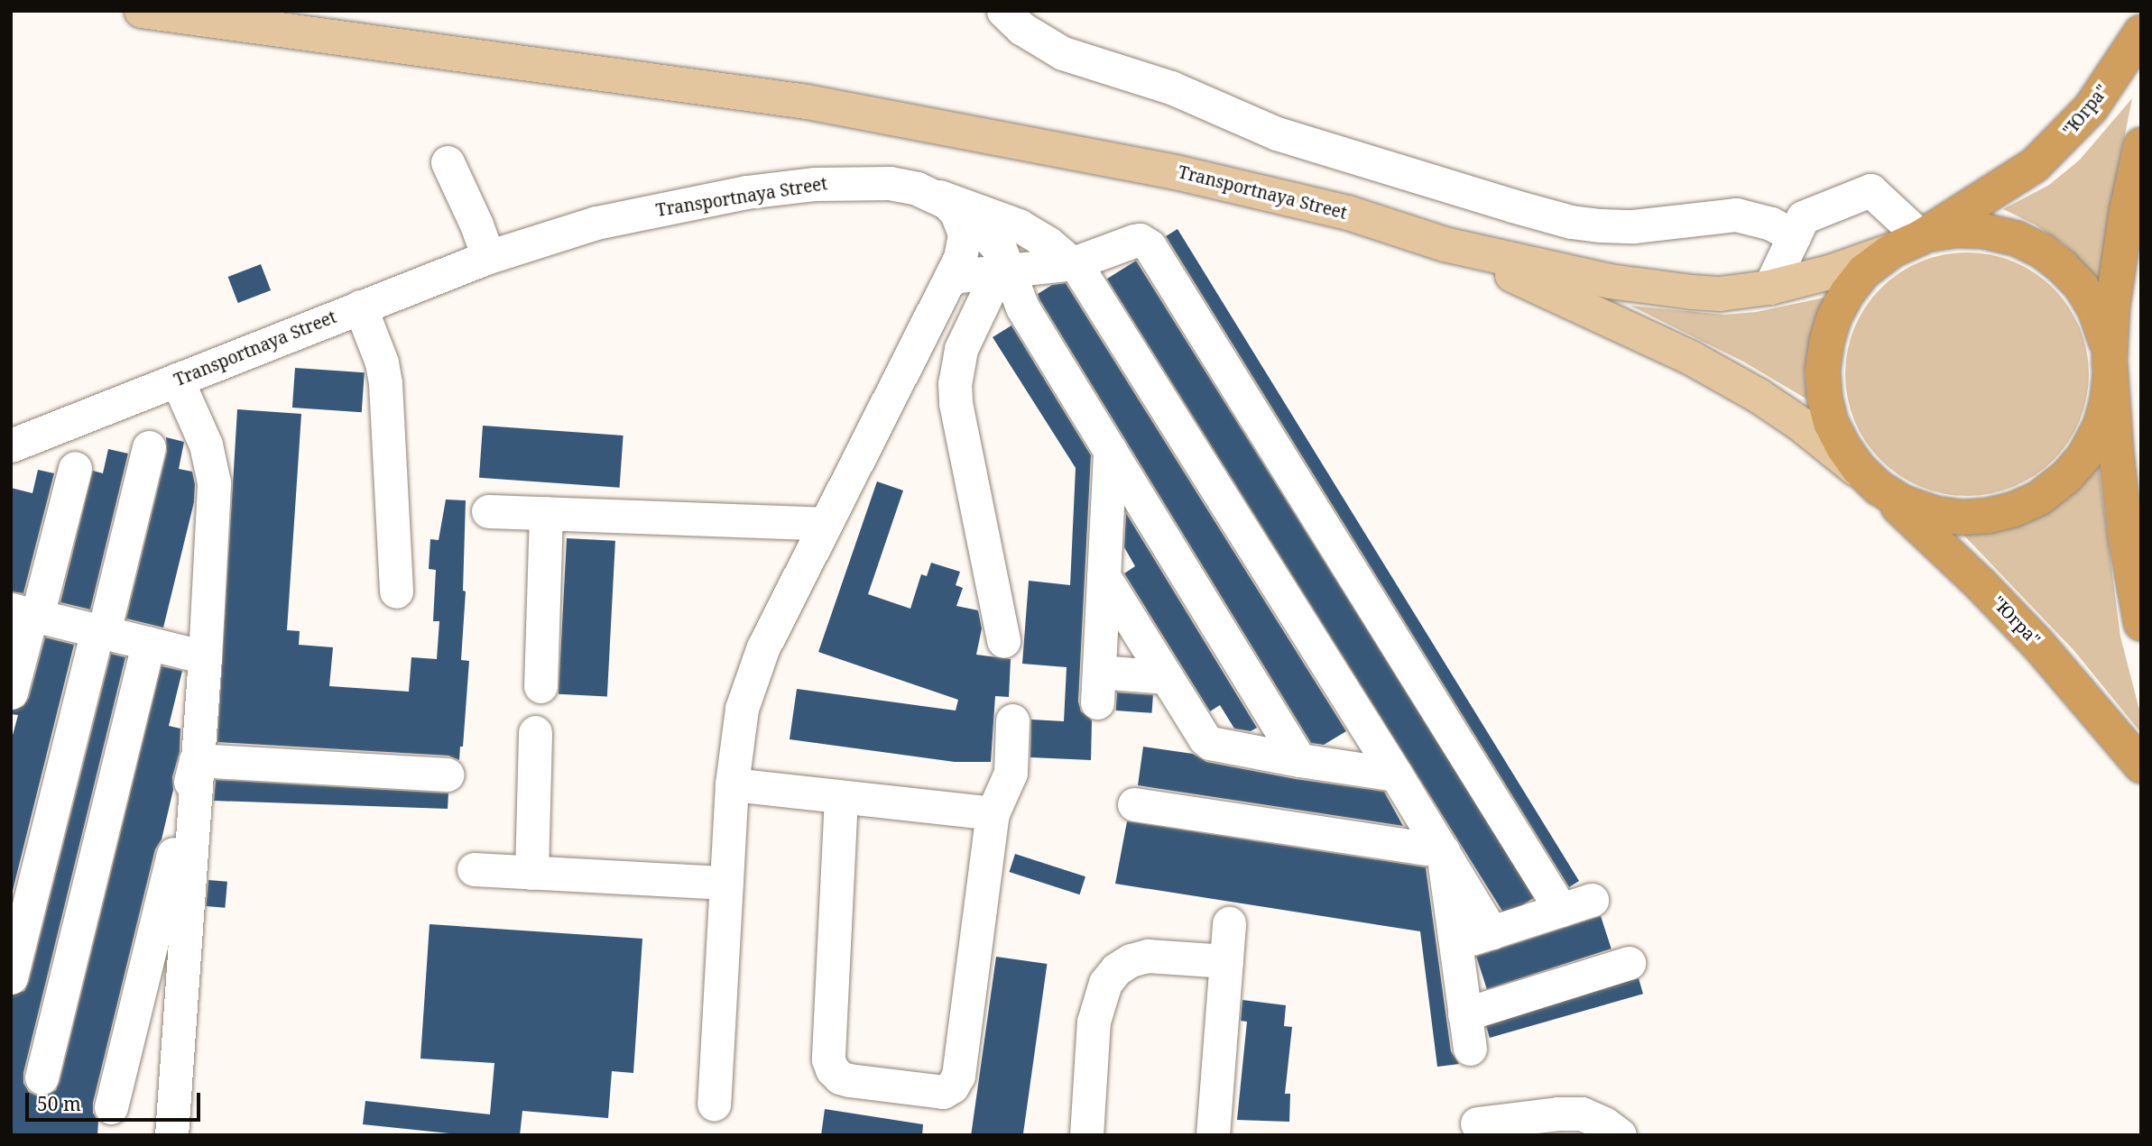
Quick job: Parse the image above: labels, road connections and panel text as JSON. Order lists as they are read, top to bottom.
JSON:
{
  "streets": {
    "highway": ["\"Югра\""],
    "main road": ["Transportnaya Street"]
  },
  "scale_bar": "50 m"
}
